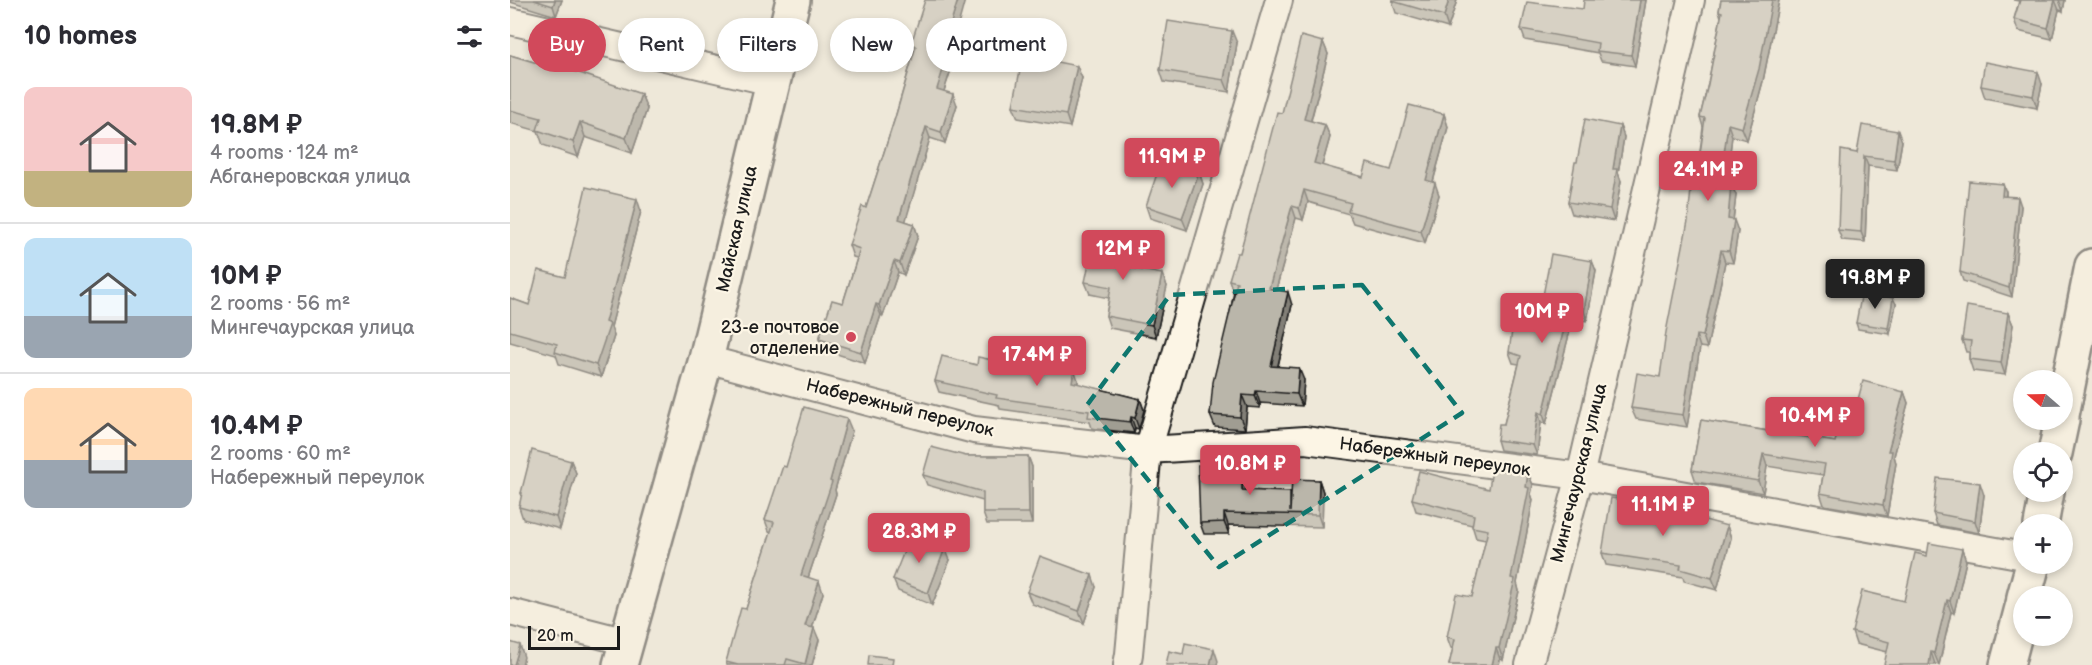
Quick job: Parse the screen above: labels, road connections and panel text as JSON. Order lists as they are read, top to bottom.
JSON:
{
  "streets": {
    "street": ["Майская улица", "Набережный переулок", "Мингечаурская улица"]
  },
  "crossings": [
    ["Майская улица", "Набережный переулок"],
    ["Набережный переулок", "Мингечаурская улица"]
  ],
  "places": ["23-е почтовое отделение"],
  "scale_bar": "20 m",
  "north": "left",
  "page": {
    "heading": "10 homes",
    "chip": [
      "Buy",
      "Rent",
      "Filters",
      "New",
      "Apartment"
    ],
    "list": [
      {
        "name": "19.8M ₽",
        "note": "4 rooms · 124 m² · Абганеровская улица"
      },
      {
        "name": "10M ₽",
        "note": "2 rooms · 56 m² · Мингечаурская улица"
      },
      {
        "name": "10.4M ₽",
        "note": "2 rooms · 60 m² · Набережный переулок"
      }
    ],
    "price": [
      "11.9M ₽",
      "24.1M ₽",
      "12M ₽",
      "19.8M ₽",
      "10M ₽",
      "17.4M ₽",
      "10.4M ₽",
      "10.8M ₽",
      "11.1M ₽",
      "28.3M ₽"
    ],
    "map_buttons": ["+", "−"],
    "scale": "20 m"
  }
}
